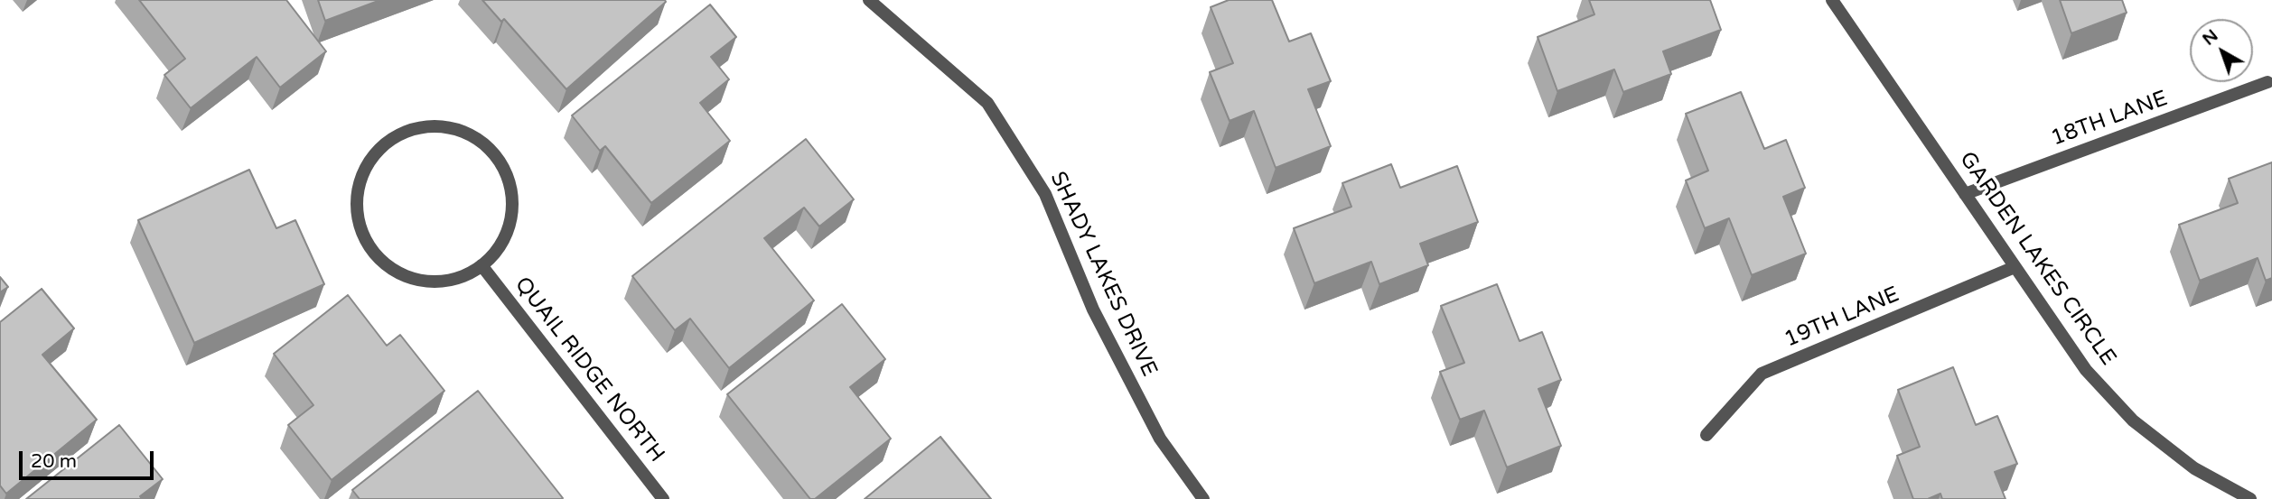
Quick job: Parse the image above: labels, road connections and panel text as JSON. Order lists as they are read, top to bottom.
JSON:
{
  "streets": {
    "street": [
      "18TH LANE",
      "GARDEN LAKES CIRCLE",
      "SHADY LAKES DRIVE",
      "19TH LANE",
      "QUAIL RIDGE NORTH"
    ]
  },
  "crossings": [
    ["18TH LANE", "GARDEN LAKES CIRCLE"],
    ["GARDEN LAKES CIRCLE", "19TH LANE"]
  ],
  "scale_bar": "20 m",
  "north": "top left"
}
